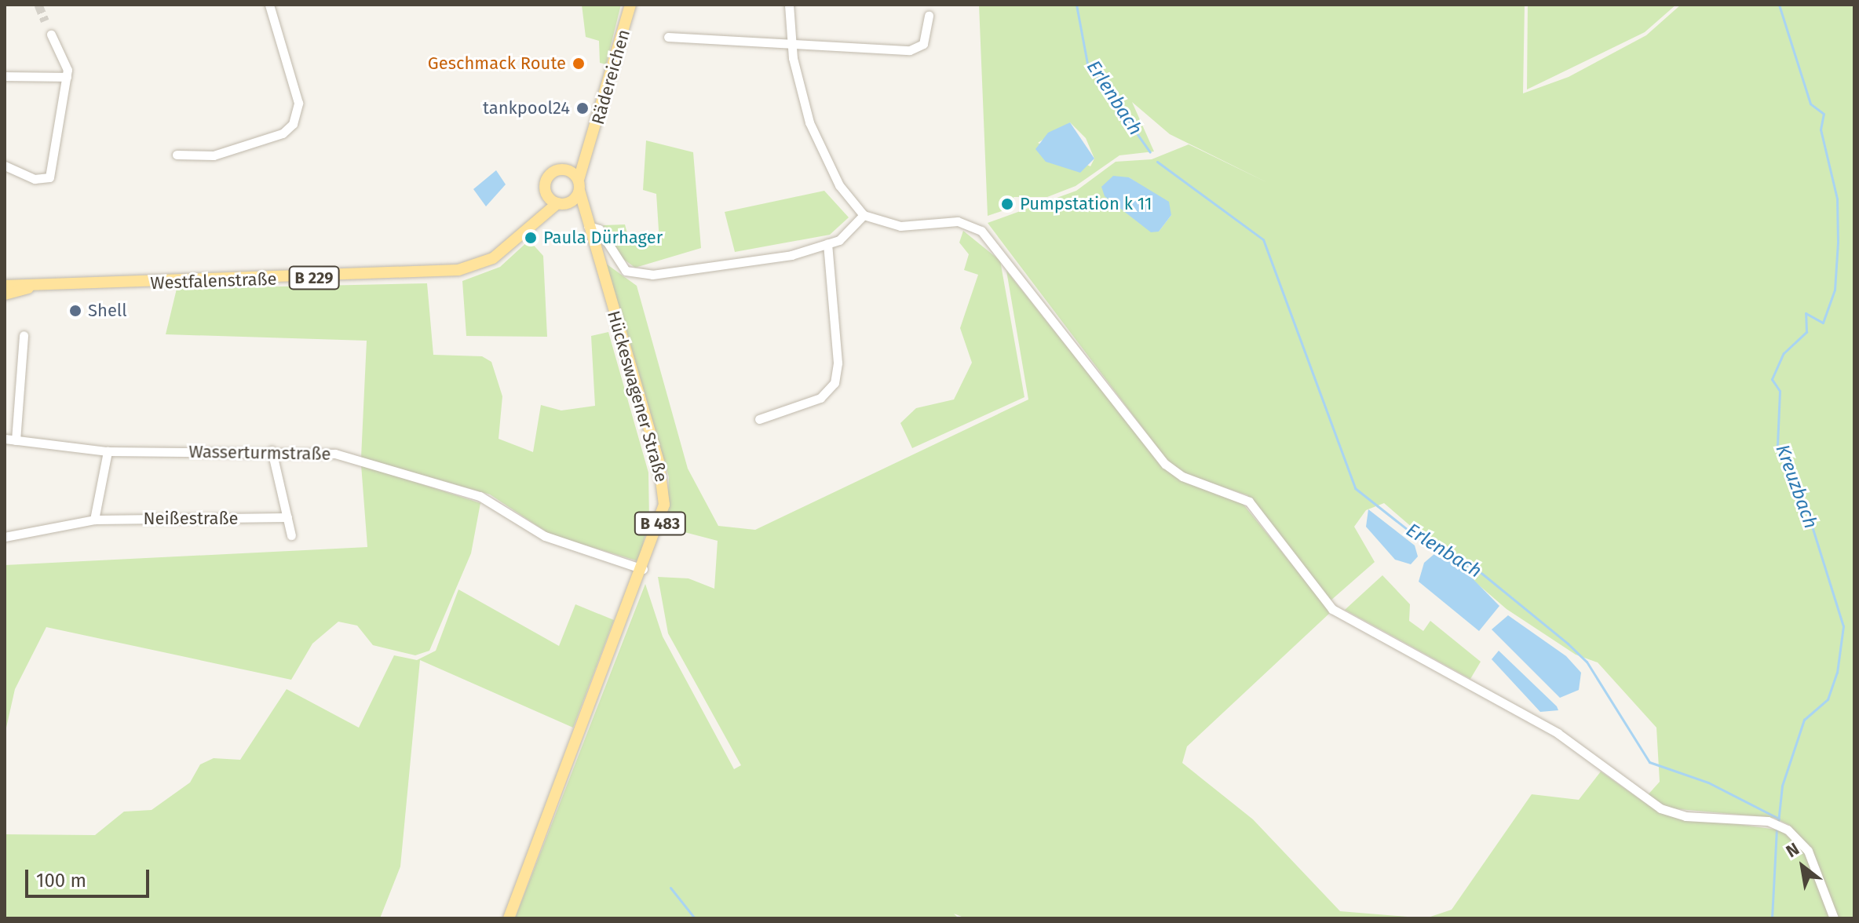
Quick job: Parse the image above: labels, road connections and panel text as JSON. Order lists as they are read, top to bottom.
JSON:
{
  "streets": {
    "main road": [
      "Rädereichen",
      "B 229",
      "Westfalenstraße",
      "Hückeswagener Straße",
      "B 483"
    ],
    "street": ["Wasserturmstraße", "Neißestraße"]
  },
  "crossings": [
    ["Rädereichen", "Westfalenstraße"],
    ["Rädereichen", "Hückeswagener Straße"],
    ["Westfalenstraße", "Hückeswagener Straße"],
    ["Hückeswagener Straße", "Wasserturmstraße"]
  ],
  "water": ["Erlenbach", "Kreuzbach"],
  "places": [
    "Geschmack Route",
    "tankpool24",
    "Pumpstation k 11",
    "Paula Dürhager",
    "Shell"
  ],
  "scale_bar": "100 m",
  "north": "top left"
}
